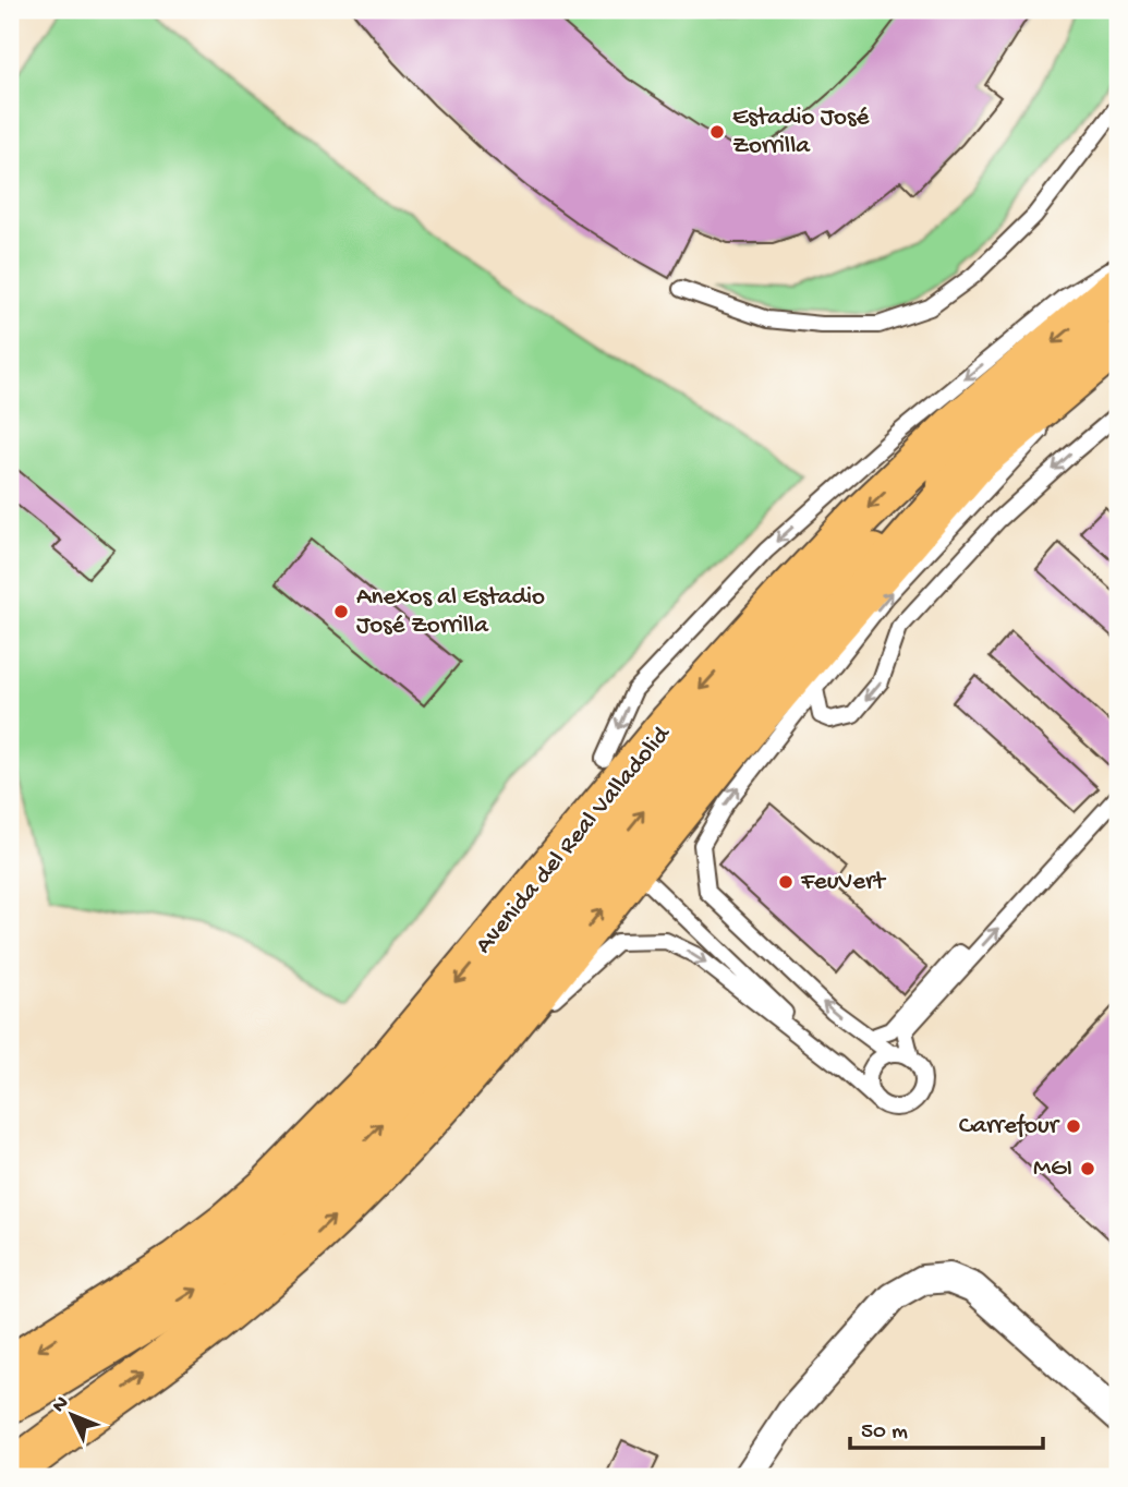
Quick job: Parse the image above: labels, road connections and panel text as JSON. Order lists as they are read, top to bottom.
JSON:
{
  "streets": {
    "highway": ["Avenida del Real Valladolid"]
  },
  "places": [
    "Estadio José Zorrilla",
    "Anexos al Estadio José Zorrilla",
    "FeuVert",
    "Carrefour",
    "MGI"
  ],
  "scale_bar": "50 m",
  "north": "top left"
}
